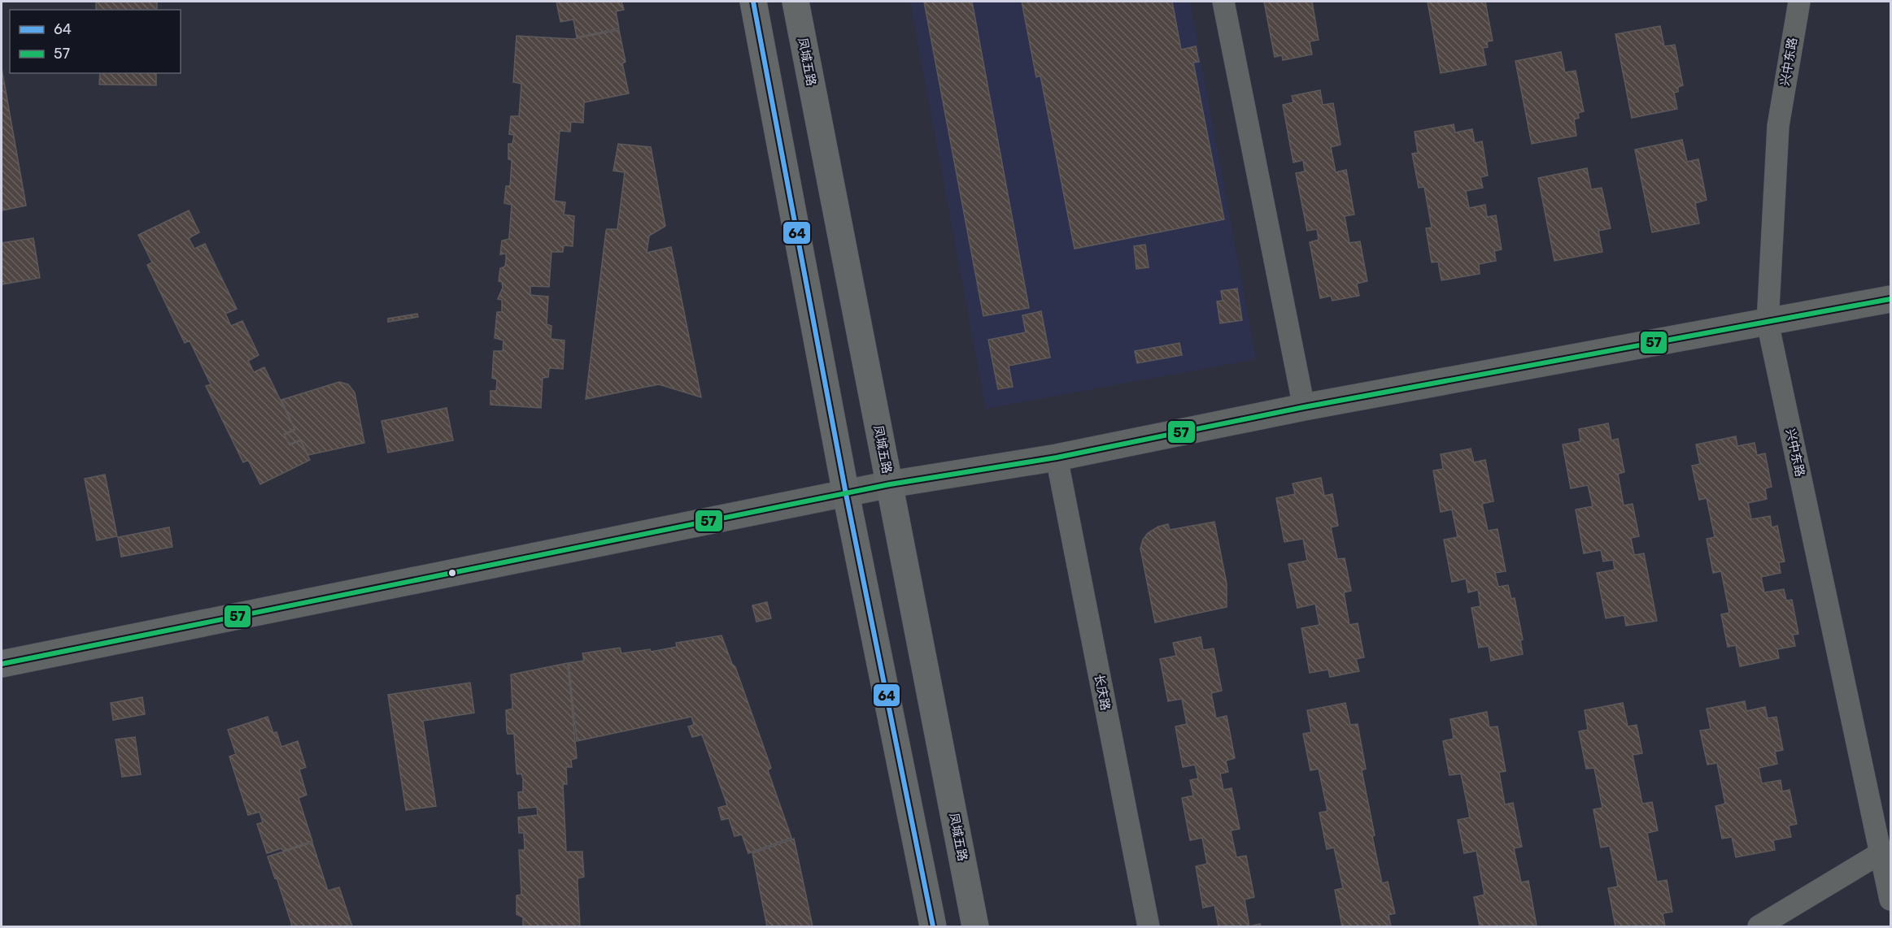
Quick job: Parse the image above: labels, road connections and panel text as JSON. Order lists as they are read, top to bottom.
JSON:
{
  "streets": {
    "main road": ["凤城五路"],
    "street": ["兴中东路", "长庆路"]
  },
  "lines": ["transit line 64", "transit line 57"],
  "legend": ["64", "57"]
}
